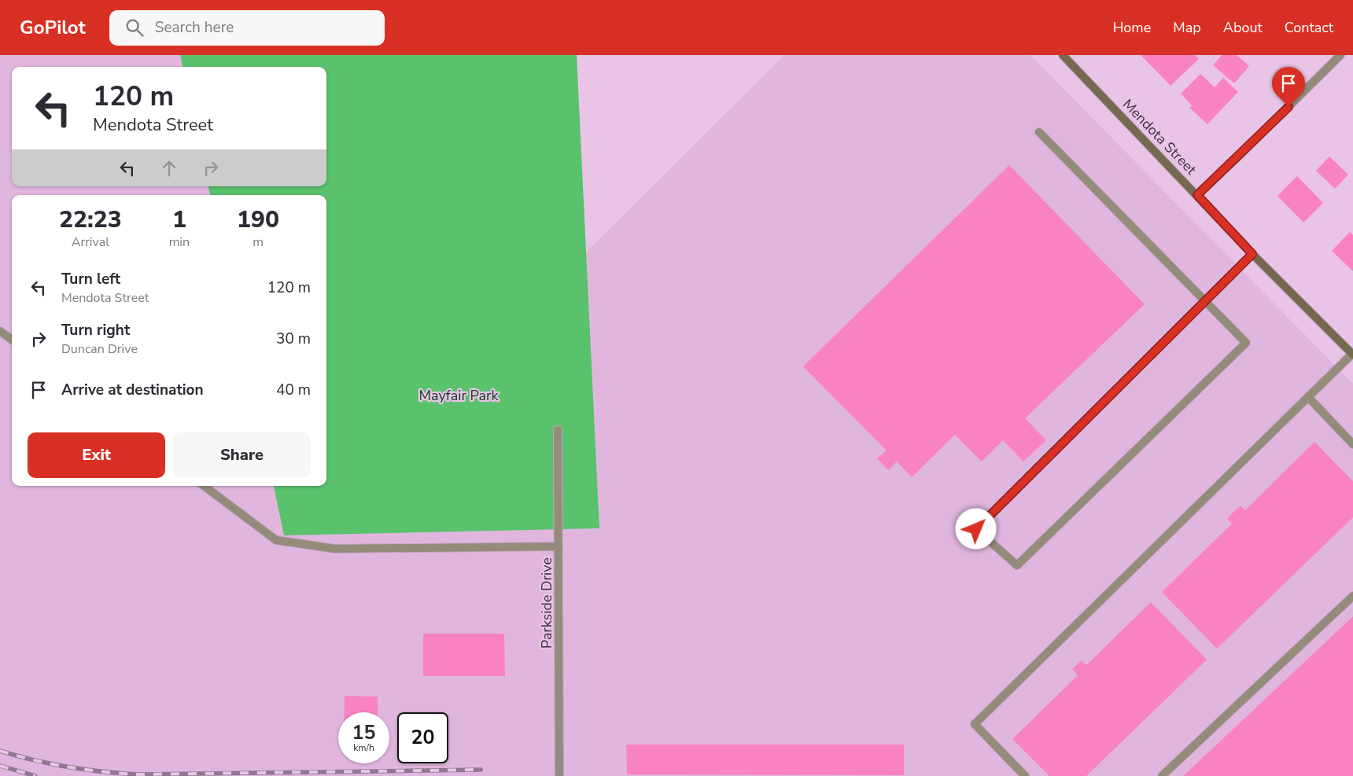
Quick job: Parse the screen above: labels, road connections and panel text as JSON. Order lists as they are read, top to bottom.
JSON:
{
  "streets": {
    "street": ["Mendota Street", "Parkside Drive"]
  },
  "parks": ["Mayfair Park"],
  "page": {
    "header": "GoPilot",
    "search": "Search here",
    "nav": [
      "Home",
      "Map",
      "About",
      "Contact"
    ],
    "turn": ["120 m", "Mendota Street"],
    "eta": [
      "22:23",
      "Arrival",
      "1",
      "min",
      "190",
      "m"
    ],
    "list": [
      {
        "name": "Turn left",
        "note": "Mendota Street",
        "value": "120 m"
      },
      {
        "name": "Turn right",
        "note": "Duncan Drive",
        "value": "30 m"
      },
      {
        "name": "Arrive at destination",
        "value": "40 m"
      }
    ],
    "buttons": ["Exit", "Share"],
    "speed": "15 km/h",
    "limit": "20"
  }
}
